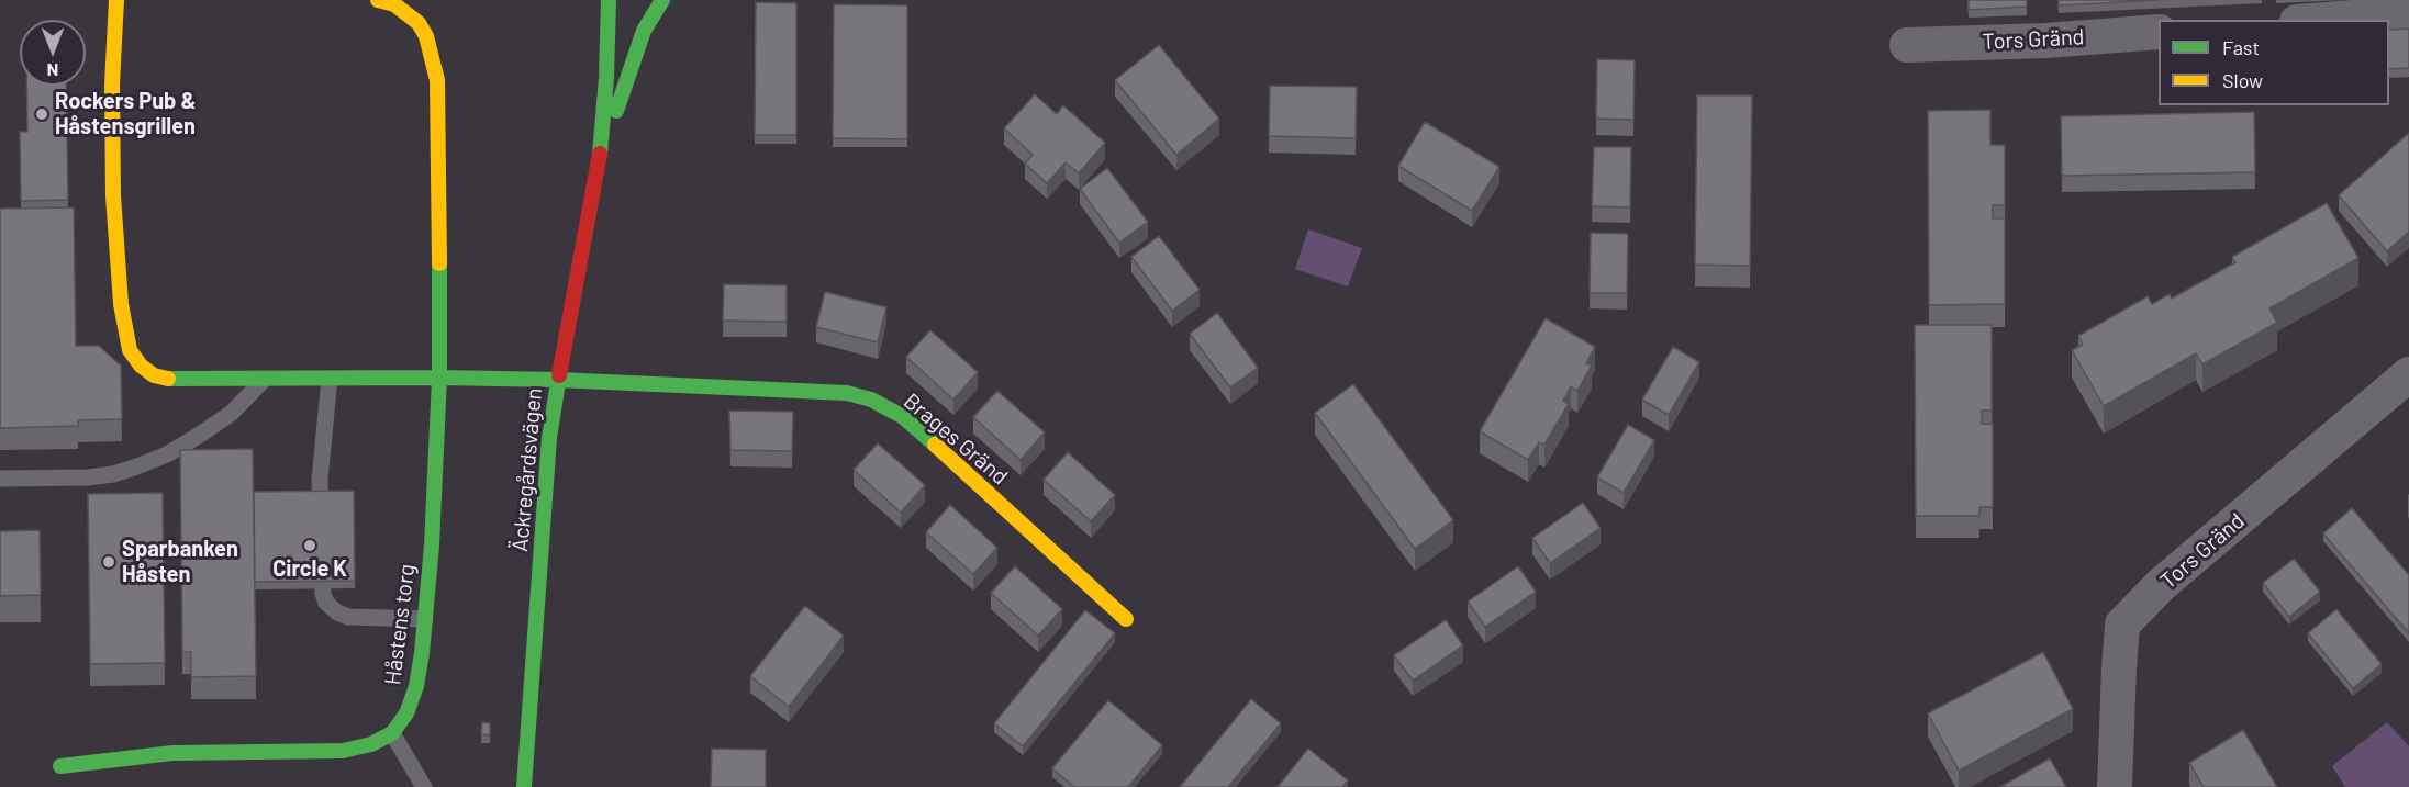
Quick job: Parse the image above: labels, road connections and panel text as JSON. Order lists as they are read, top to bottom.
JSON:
{
  "streets": {
    "street": [
      "Tors Gränd",
      "Brages Gränd",
      "Äckregårdsvägen",
      "Håstens torg"
    ]
  },
  "crossings": [
    ["Brages Gränd", "Äckregårdsvägen"]
  ],
  "places": ["Rockers Pub & Håstensgrillen", "Circle K", "Sparbanken Håsten"],
  "legend": ["Fast", "Slow"],
  "north": "bottom"
}
